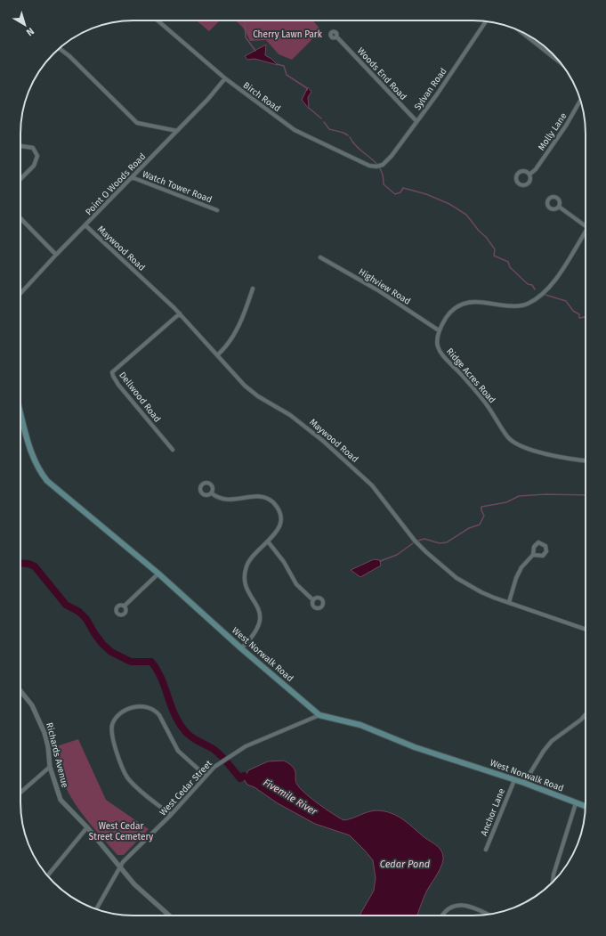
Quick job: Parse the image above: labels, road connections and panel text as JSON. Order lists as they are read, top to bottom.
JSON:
{
  "streets": {
    "main road": ["West Norwalk Road"],
    "street": [
      "Woods End Road",
      "Sylvan Road",
      "Birch Road",
      "Molly Lane",
      "Point O Woods Road",
      "Watch Tower Road",
      "Maywood Road",
      "Highview Road",
      "Ridge Acres Road",
      "Dellwood Road",
      "Richards Avenue",
      "West Cedar Street",
      "Anchor Lane"
    ]
  },
  "crossings": [
    ["Woods End Road", "Sylvan Road"],
    ["Sylvan Road", "Birch Road"],
    ["Birch Road", "Point O Woods Road"],
    ["Point O Woods Road", "Watch Tower Road"],
    ["Point O Woods Road", "Maywood Road"],
    ["Maywood Road", "Dellwood Road"],
    ["Highview Road", "Ridge Acres Road"],
    ["West Norwalk Road", "West Cedar Street"],
    ["West Norwalk Road", "Anchor Lane"],
    ["Richards Avenue", "West Cedar Street"]
  ],
  "water": ["Fivemile River", "Cedar Pond"],
  "parks": ["Cherry Lawn Park", "West Cedar Street Cemetery"],
  "north": "bottom right"
}
